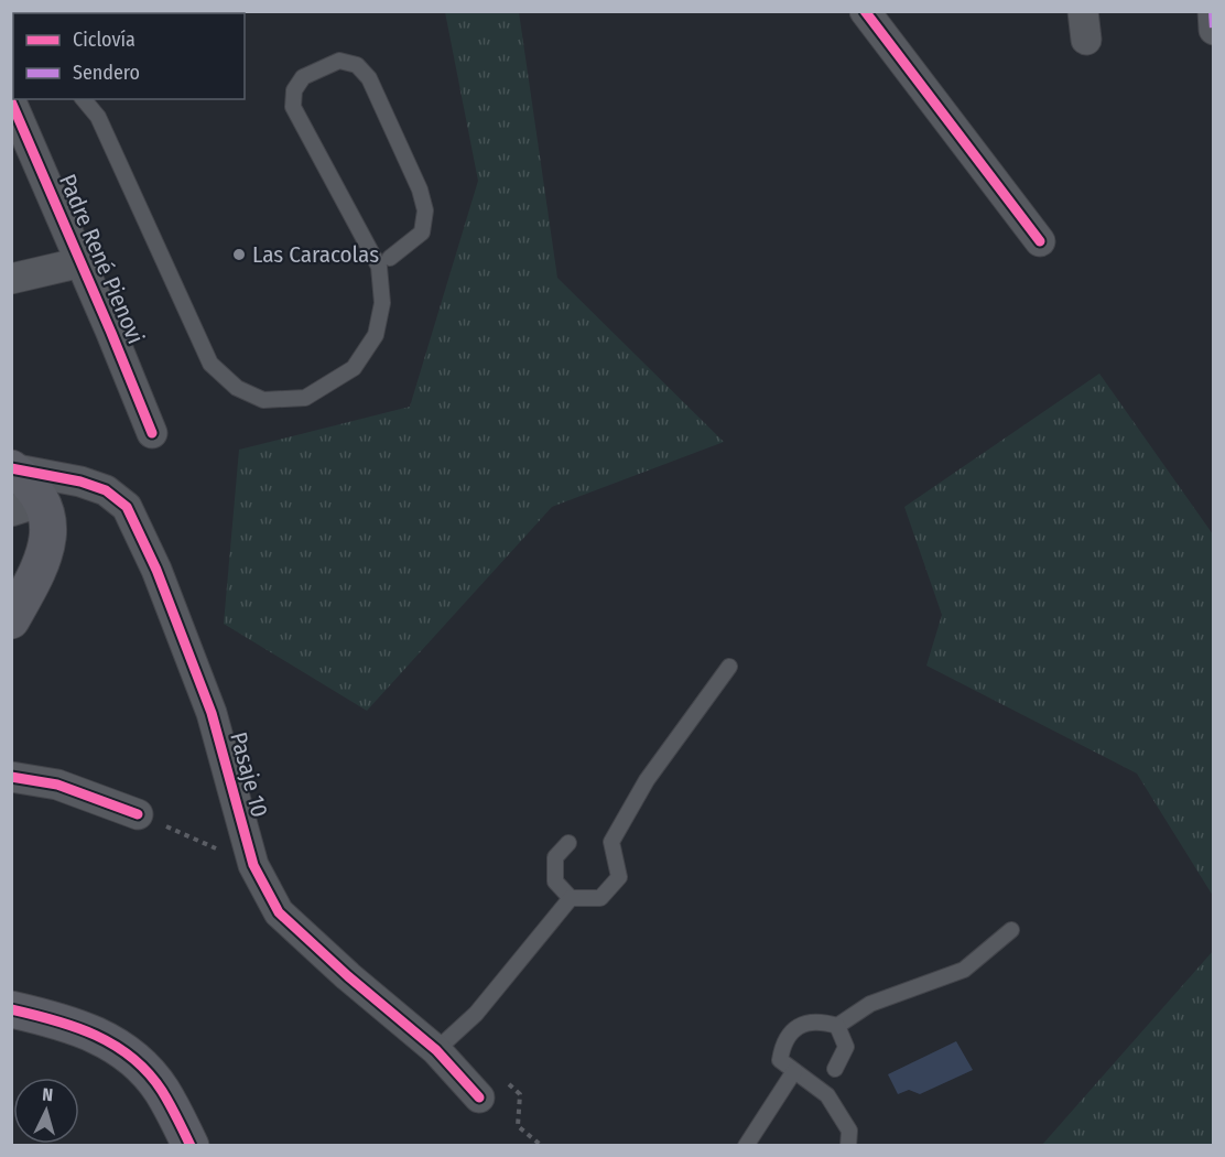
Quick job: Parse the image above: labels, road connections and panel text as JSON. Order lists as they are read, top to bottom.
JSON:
{
  "streets": {
    "street": ["Padre René Pienovi", "Pasaje 10"]
  },
  "places": ["Las Caracolas"],
  "legend": ["Ciclovía", "Sendero"],
  "north": "top"
}
